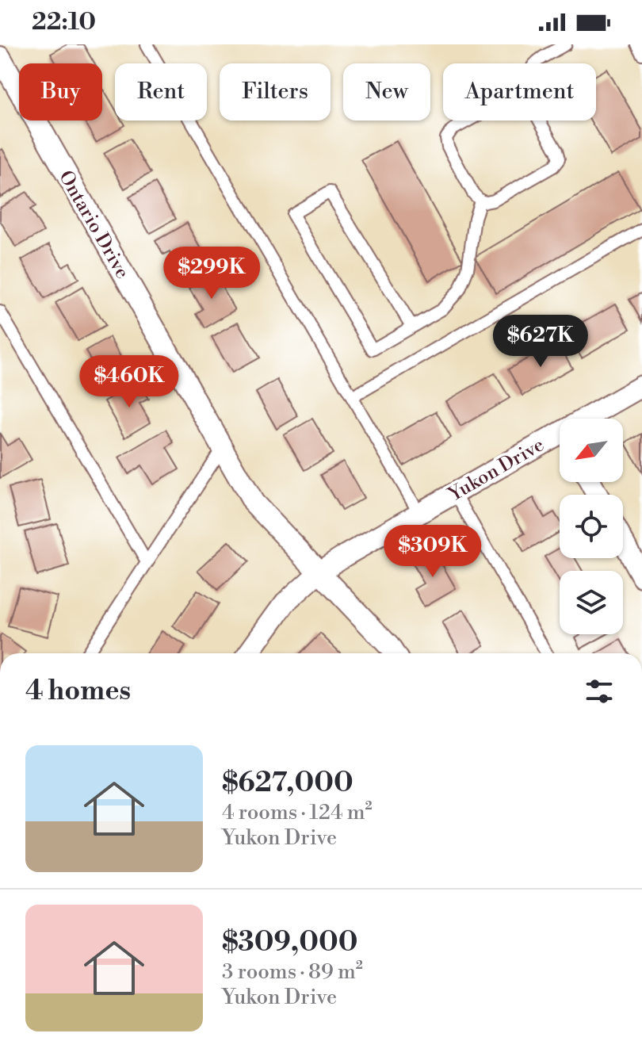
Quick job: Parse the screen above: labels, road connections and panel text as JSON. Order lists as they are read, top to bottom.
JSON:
{
  "streets": {
    "street": ["Ontario Drive", "Yukon Drive"]
  },
  "crossings": [
    ["Ontario Drive", "Yukon Drive"]
  ],
  "north": "bottom left",
  "page": {
    "status": "22:10",
    "chip": [
      "Buy",
      "Rent",
      "Filters",
      "New",
      "Apartment"
    ],
    "price": [
      "$299K",
      "$627K",
      "$460K",
      "$309K"
    ],
    "heading": "4 homes",
    "list": [
      {
        "name": "$627,000",
        "note": "4 rooms · 124 m² · Yukon Drive"
      },
      {
        "name": "$309,000",
        "note": "3 rooms · 89 m² · Yukon Drive"
      }
    ]
  }
}
